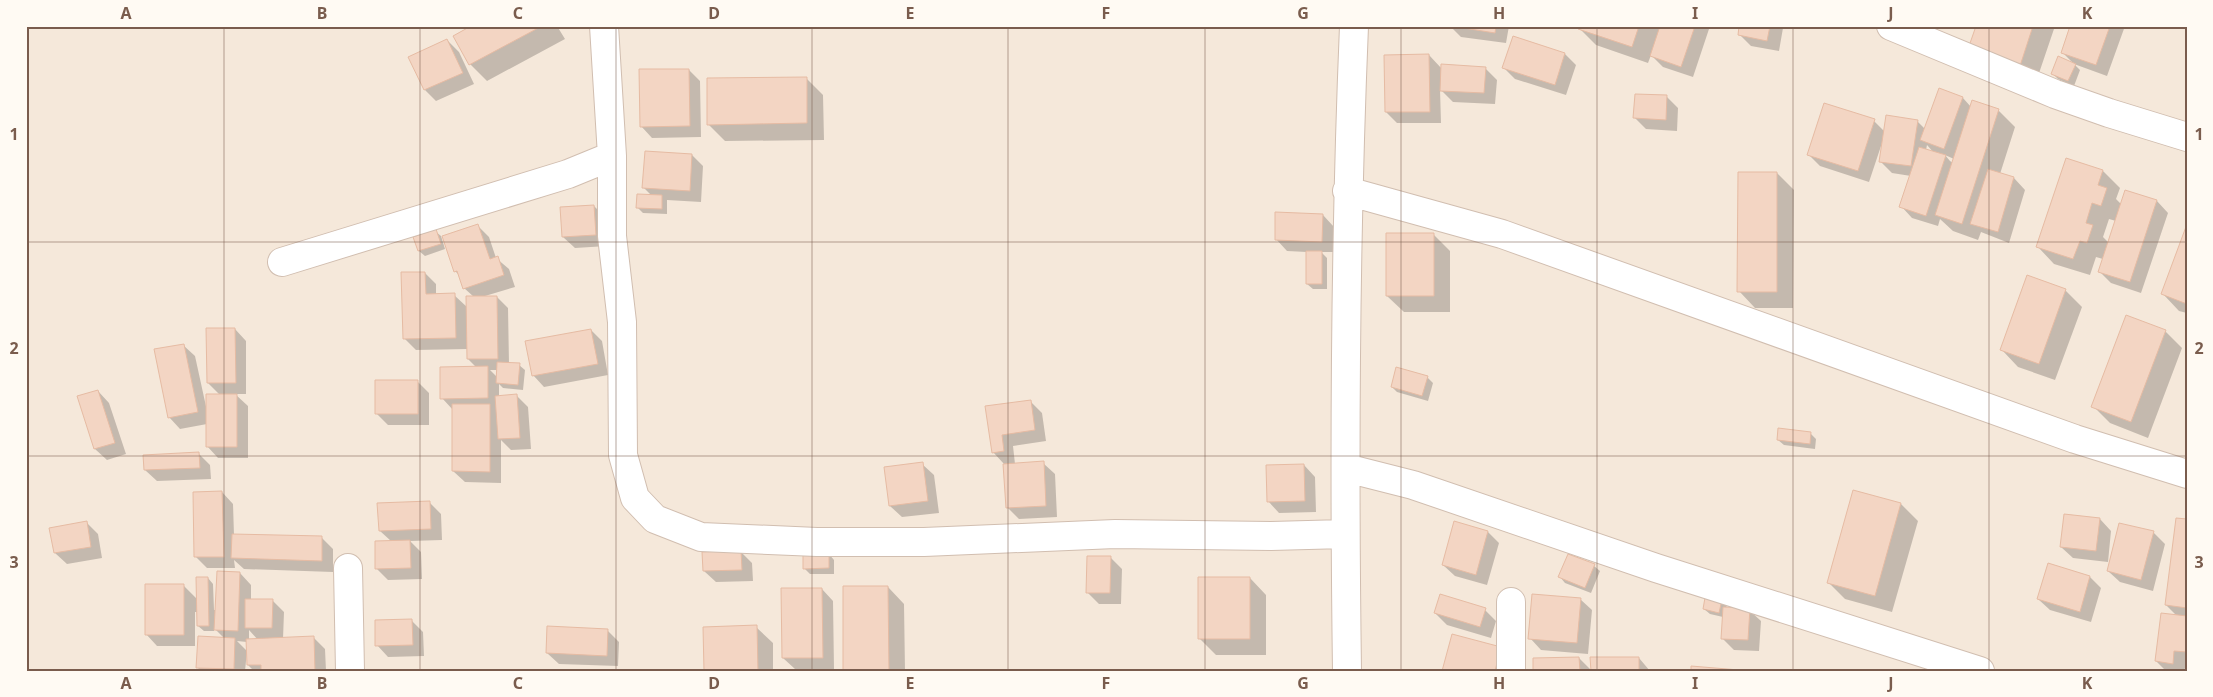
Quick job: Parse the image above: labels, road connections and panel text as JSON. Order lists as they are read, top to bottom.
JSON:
{
  "grid": {
    "columns": [
      "A",
      "B",
      "C",
      "D",
      "E",
      "F",
      "G",
      "H",
      "I",
      "J",
      "K"
    ],
    "rows": ["1", "2", "3"]
  }
}
